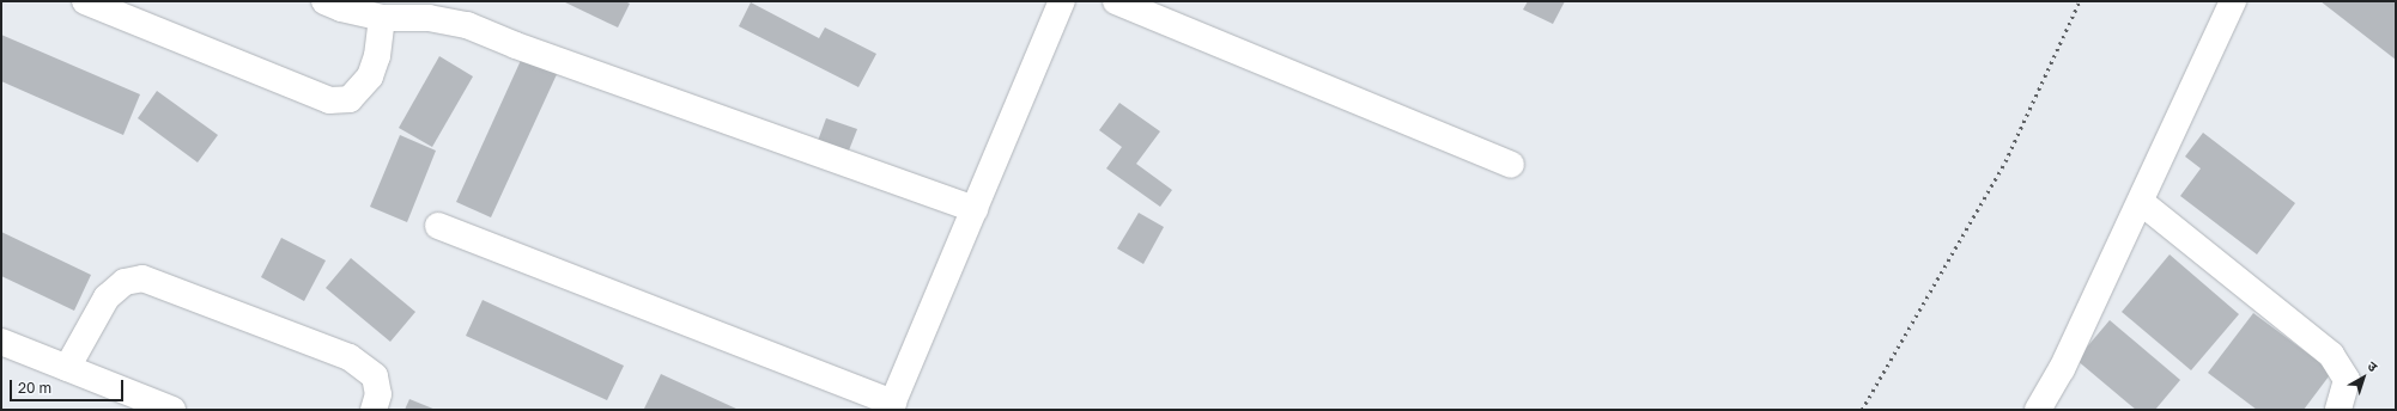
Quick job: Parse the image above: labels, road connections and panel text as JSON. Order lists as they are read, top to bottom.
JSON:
{
  "scale_bar": "20 m",
  "north": "top right"
}
